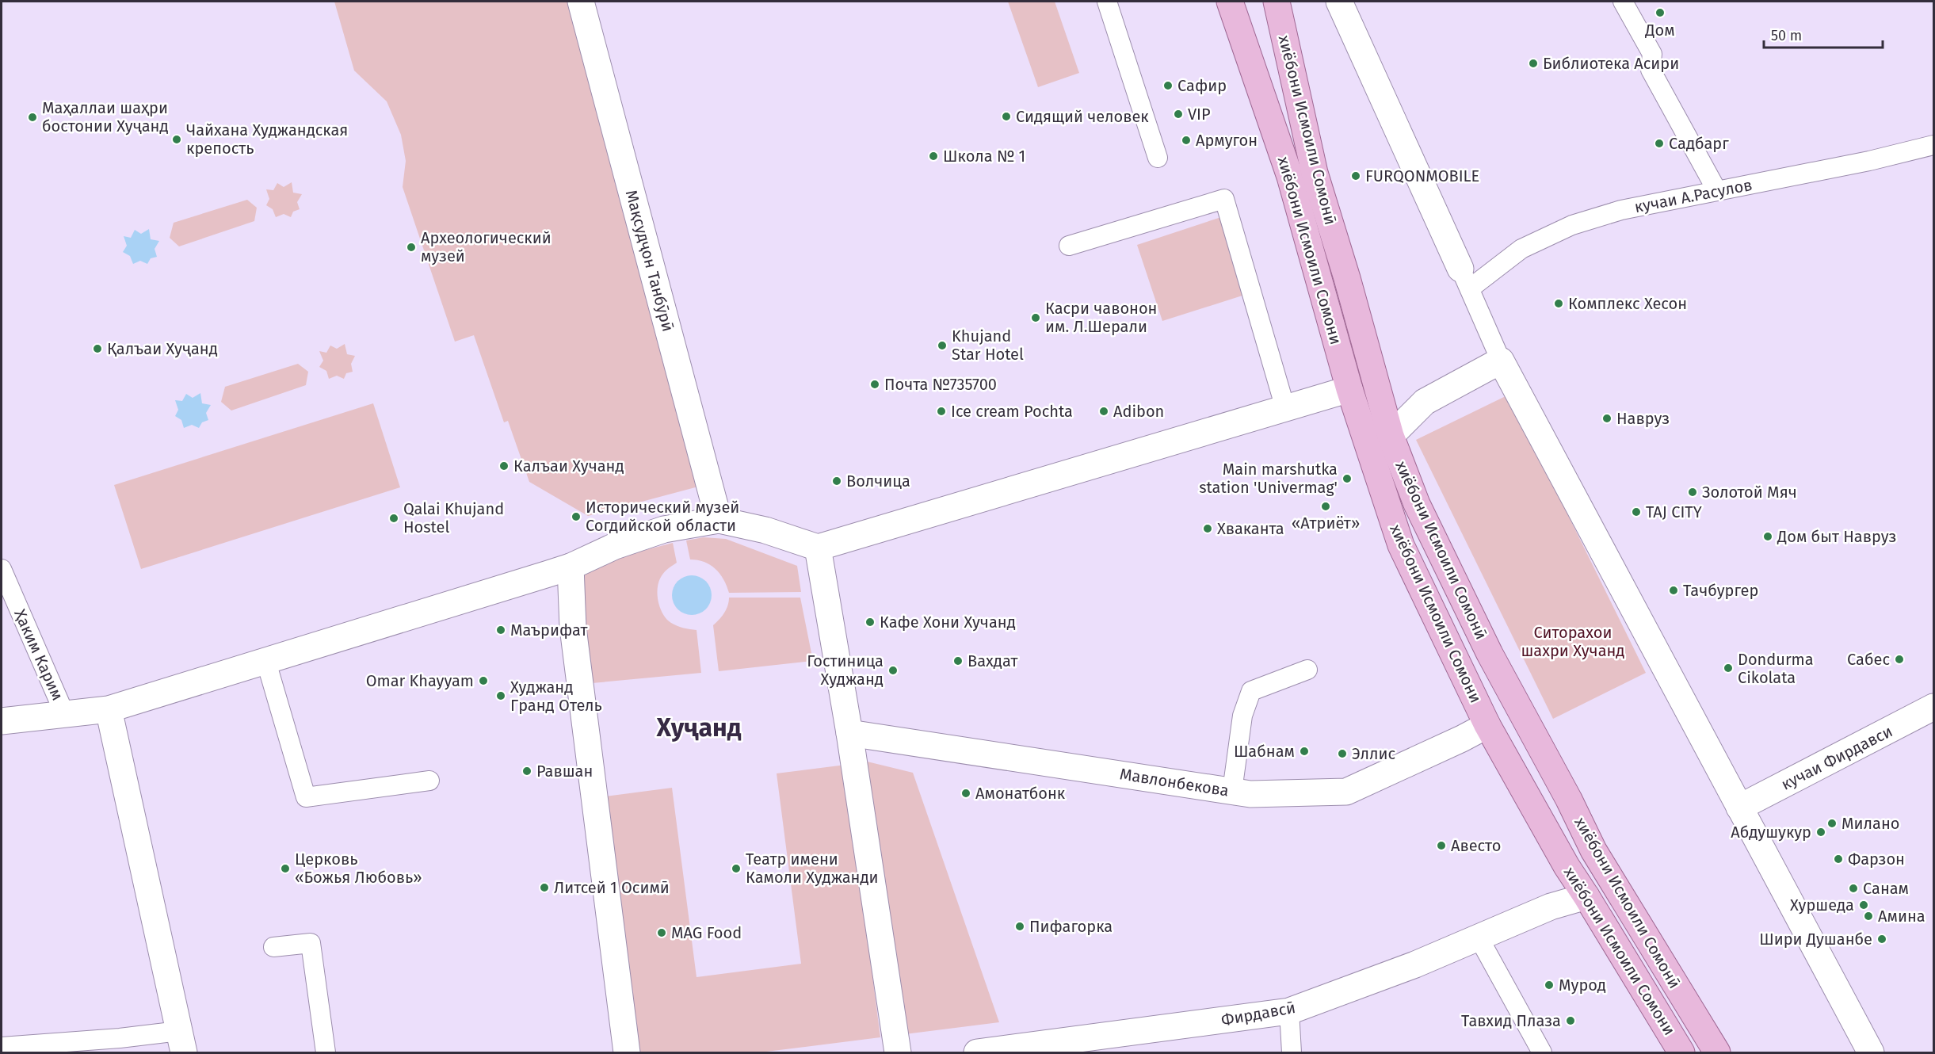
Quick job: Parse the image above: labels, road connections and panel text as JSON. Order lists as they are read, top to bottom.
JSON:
{
  "streets": {
    "main road": ["хиёбони Исмоили Сомонӣ", "хиёбони Исмоили Сомони"],
    "street": [
      "кучаи А.Расулов",
      "Мақсудҷон Танбӯрӣ",
      "Ҳаким Карим",
      "кучаи Фирдавси",
      "Мавлонбекова",
      "Фирдавсӣ"
    ]
  },
  "crossings": [
    ["хиёбони Исмоили Сомони", "Мавлонбекова"],
    ["хиёбони Исмоили Сомони", "Фирдавсӣ"]
  ],
  "districts": ["Хуҷанд"],
  "parks": ["Ситорахои шахри Хучанд"],
  "places": [
    "Дом",
    "Библиотека Асири",
    "Сафир",
    "VIP",
    "Сидящий человек",
    "Маҳаллаи шаҳри бостонии Хуҷанд",
    "Чайхана Худжандская крепость",
    "Армугон",
    "Садбарг",
    "Школа № 1",
    "FURQONMOBILE",
    "Археологический музей",
    "Комплекс Хесон",
    "Касри чавонон им. Л.Шерали",
    "Khujand Star Hotel",
    "Қалъаи Хуҷанд",
    "Почта №735700",
    "Ice cream Pochta",
    "Adibon",
    "Навруз",
    "Калъаи Хучанд",
    "Main marshutka station 'Univermag'",
    "Волчица",
    "Золотой Мяч",
    "«Атриёт»",
    "TAJ CITY",
    "Исторический музей Согдийской области",
    "Qalai Khujand Hostel",
    "Хваканта",
    "Дом быт Навруз",
    "Тачбургер",
    "Кафе Хони Хучанд",
    "Маърифат",
    "Сабес",
    "Вахдат",
    "Dondurma Cikolata",
    "Гостиница Худжанд",
    "Omar Khayyam",
    "Худжанд Гранд Отель",
    "Шабнам",
    "Эллис",
    "Равшан",
    "Амонатбонк",
    "Милано",
    "Абдушукур",
    "Авесто",
    "Фарзон",
    "Церковь «Божья Любовь»",
    "Театр имени Камоли Худжанди",
    "Литсей 1 Осимӣ",
    "Санам",
    "Хуршеда",
    "Амина",
    "Пифагорка",
    "MAG Food",
    "Шири Душанбе",
    "Мурод",
    "Тавхид Плаза"
  ],
  "scale_bar": "50 m"
}
